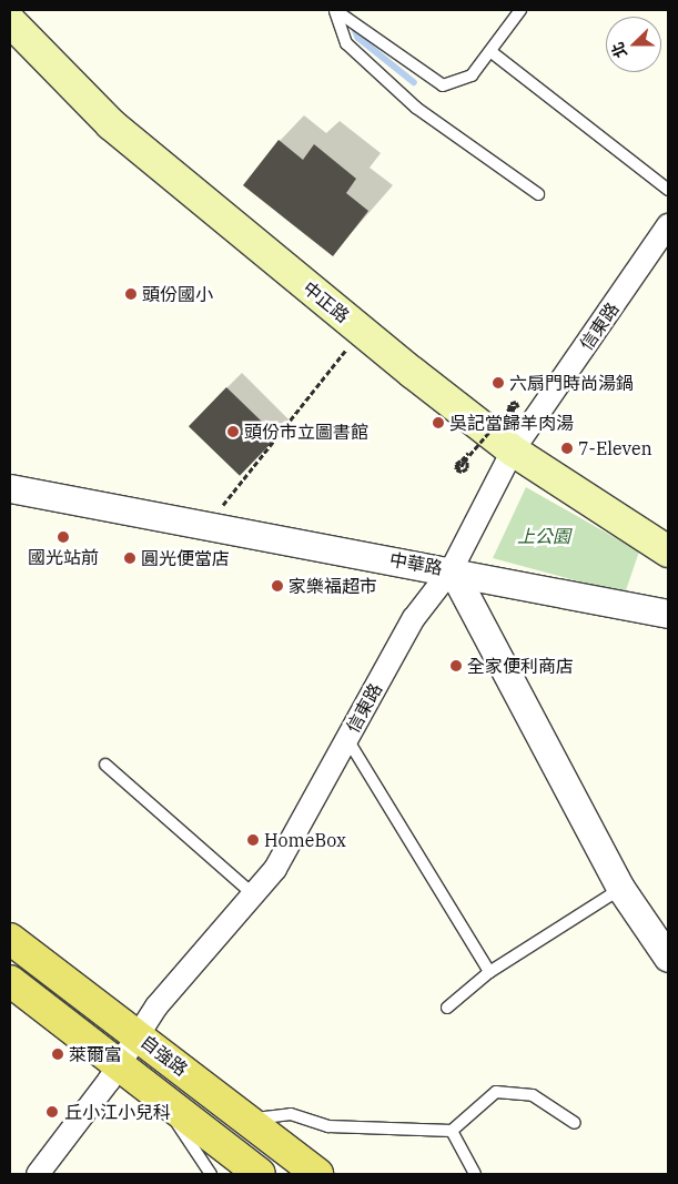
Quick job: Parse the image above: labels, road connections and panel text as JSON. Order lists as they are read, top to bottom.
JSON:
{
  "streets": {
    "main road": ["中正路", "自強路"],
    "street": ["信東路", "中華路"]
  },
  "crossings": [
    ["中正路", "信東路"],
    ["信東路", "中華路"],
    ["信東路", "自強路"]
  ],
  "parks": ["上公園"],
  "places": [
    "頭份國小",
    "六扇門時尚湯鍋",
    "吳記當歸羊肉湯",
    "頭份市立圖書館",
    "7-Eleven",
    "國光站前",
    "圓光便當店",
    "家樂福超市",
    "全家便利商店",
    "HomeBox",
    "萊爾富",
    "丘小江小兒科"
  ],
  "north": "left"
}
